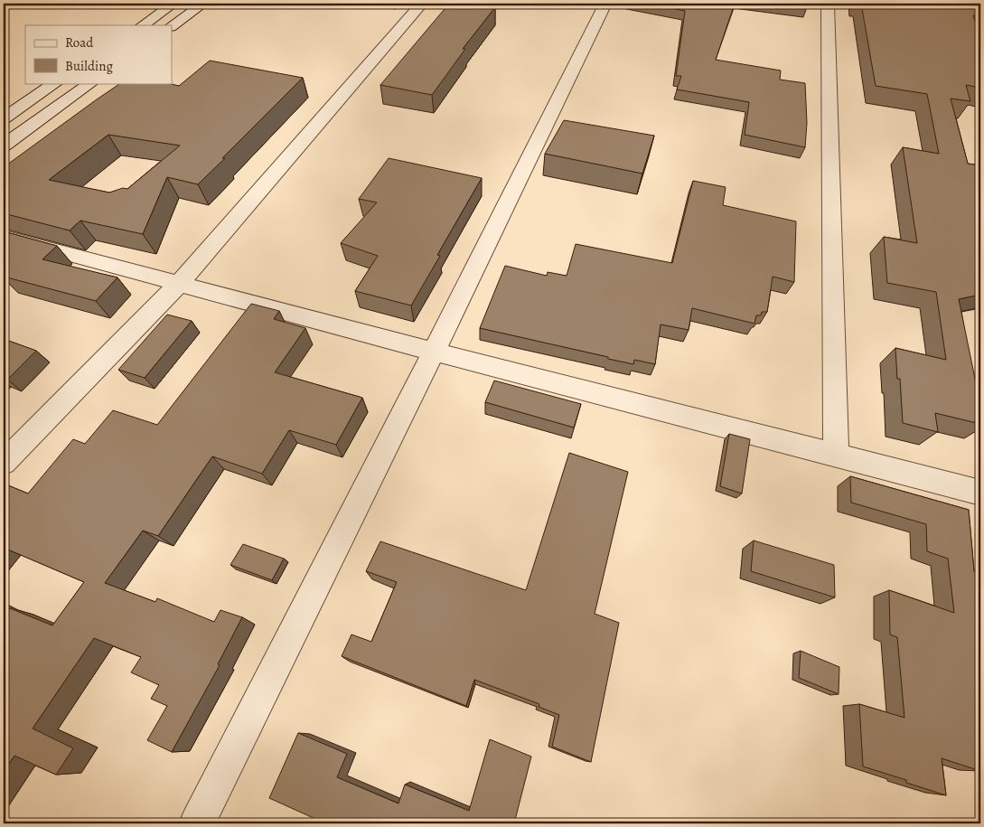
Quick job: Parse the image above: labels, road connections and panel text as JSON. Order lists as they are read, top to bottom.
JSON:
{
  "legend": ["Road", "Building"]
}
